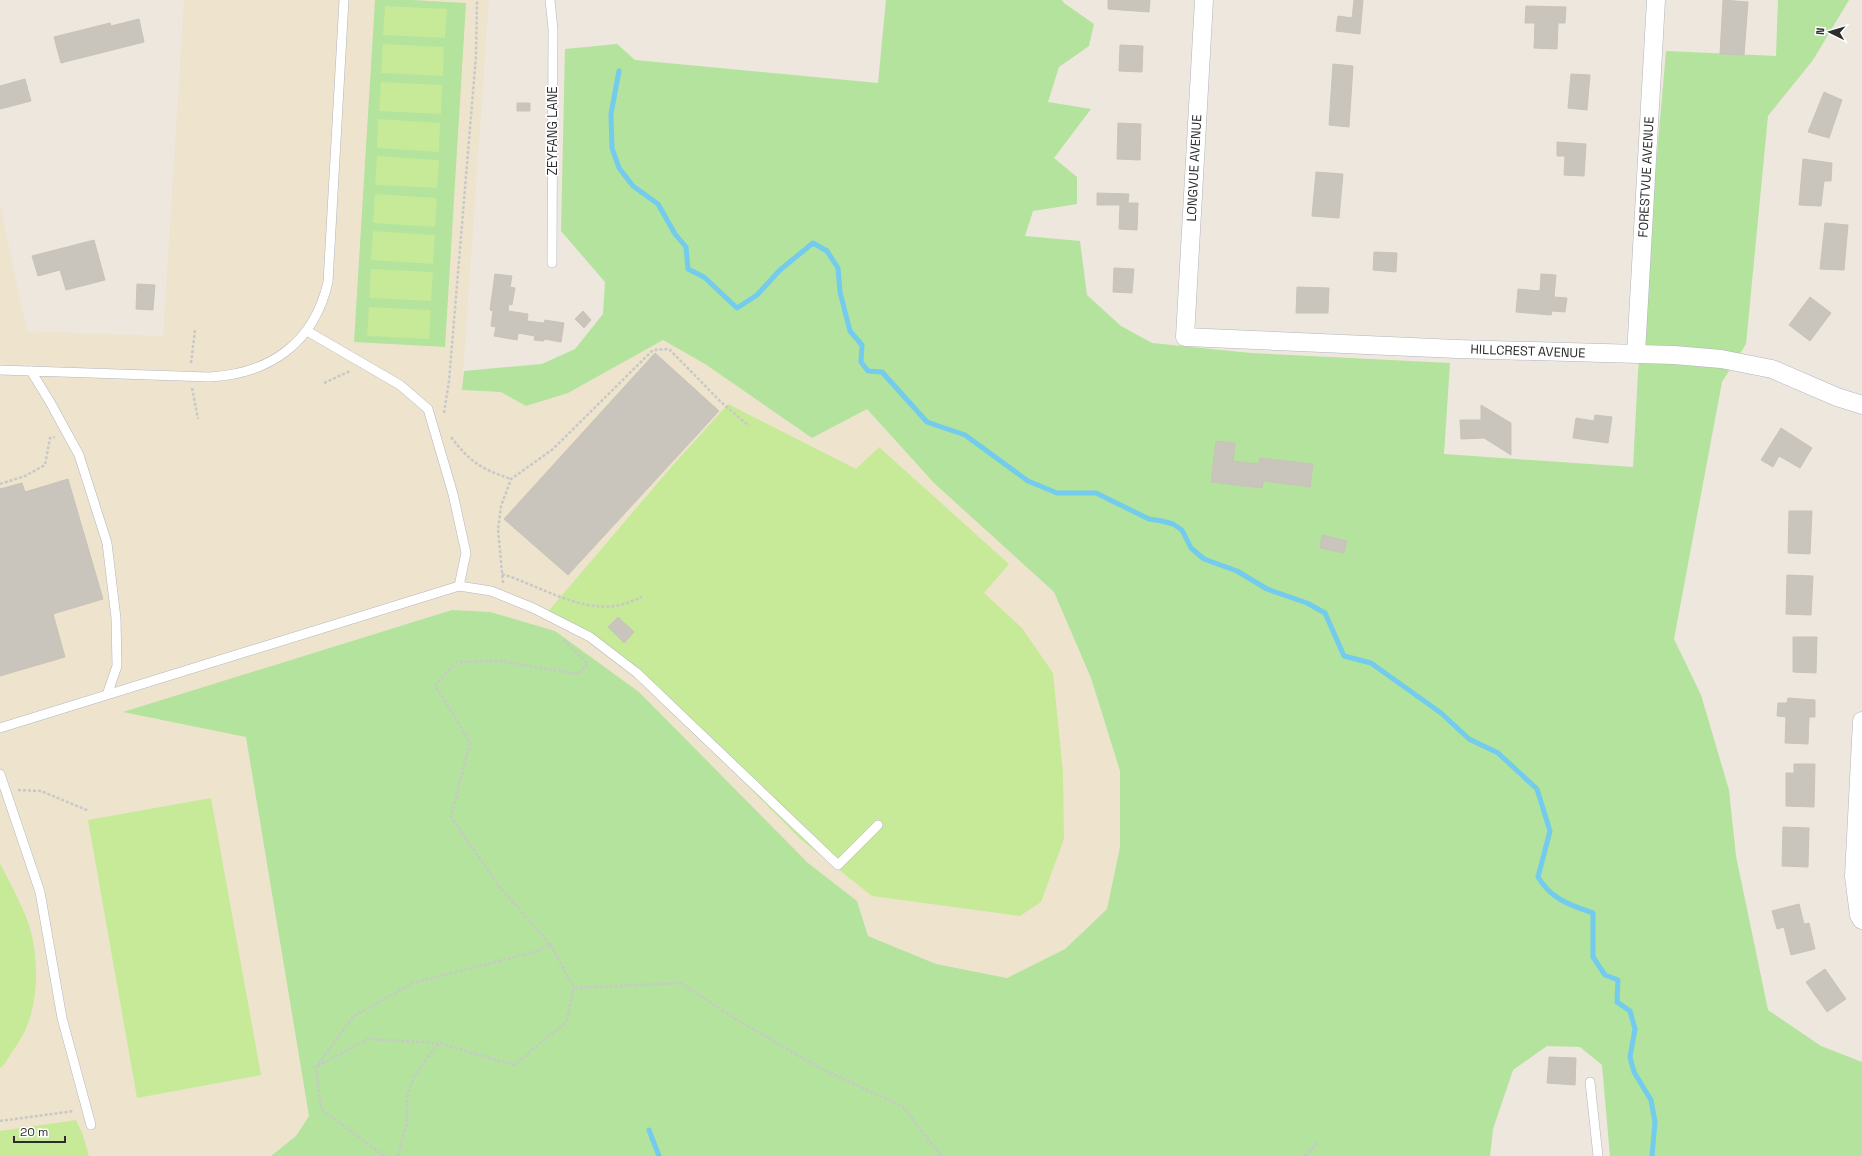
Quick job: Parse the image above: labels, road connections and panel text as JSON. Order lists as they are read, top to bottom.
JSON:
{
  "streets": {
    "street": ["LONGVUE AVENUE", "FORESTVUE AVENUE", "HILLCREST AVENUE"],
    "lane": ["ZEYFANG LANE"]
  },
  "crossings": [
    ["LONGVUE AVENUE", "HILLCREST AVENUE"],
    ["FORESTVUE AVENUE", "HILLCREST AVENUE"]
  ],
  "scale_bar": "20 m",
  "north": "left"
}
